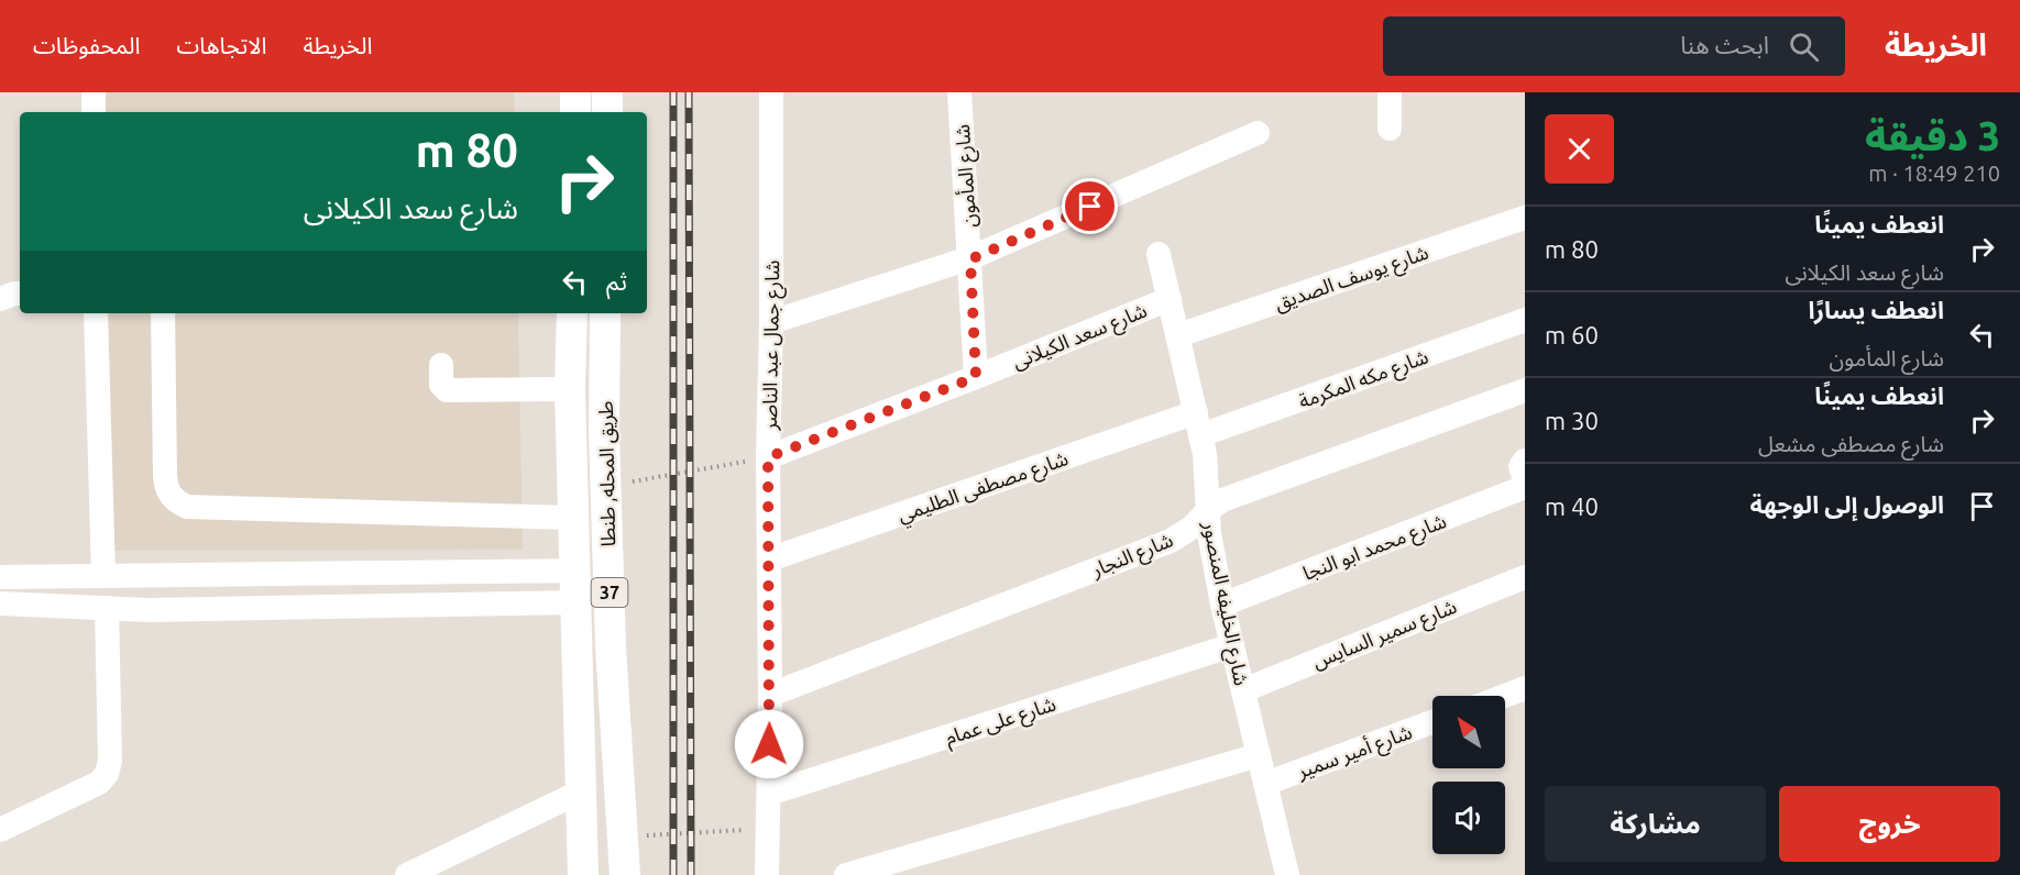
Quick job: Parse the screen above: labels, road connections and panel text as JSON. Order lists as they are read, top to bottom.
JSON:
{
  "streets": {
    "main road": ["طريق المحله, طنطا", "37"],
    "street": [
      "شارع المأمون",
      "شارع يوسف الصديق",
      "شارع سعد الكيلانى",
      "شارع جمال عبد الناصر",
      "شارع مكه المكرمة",
      "شارع مصطفى الطليمي",
      "شارع محمد ابو النجا",
      "شارع النجار",
      "شارع الخليفه المنصور",
      "شارع سمير السايس",
      "شارع على عمام",
      "شارع أمير سمير"
    ]
  },
  "crossings": [
    ["شارع المأمون", "شارع سعد الكيلانى"],
    ["شارع يوسف الصديق", "شارع الخليفه المنصور"],
    ["شارع سعد الكيلانى", "شارع جمال عبد الناصر"],
    ["شارع سعد الكيلانى", "شارع الخليفه المنصور"],
    ["شارع جمال عبد الناصر", "شارع مصطفى الطليمي"],
    ["شارع جمال عبد الناصر", "شارع النجار"],
    ["شارع جمال عبد الناصر", "شارع على عمام"],
    ["شارع مكه المكرمة", "شارع مصطفى الطليمي"],
    ["شارع مكه المكرمة", "شارع الخليفه المنصور"],
    ["شارع مصطفى الطليمي", "شارع الخليفه المنصور"],
    ["شارع محمد ابو النجا", "شارع الخليفه المنصور"],
    ["شارع النجار", "شارع الخليفه المنصور"],
    ["شارع الخليفه المنصور", "شارع سمير السايس"],
    ["شارع الخليفه المنصور", "شارع على عمام"],
    ["شارع الخليفه المنصور", "شارع أمير سمير"]
  ],
  "north": "top left",
  "page": {
    "header": "الخريطة",
    "search": "ابحث هنا",
    "nav": ["الخريطة", "الاتجاهات", "المحفوظات"],
    "heading": ["3 دقيقة", "210 m · 18:49"],
    "turn": ["80 m", "شارع سعد الكيلانى"],
    "list": [
      {
        "name": "انعطف يمينًا",
        "note": "شارع سعد الكيلانى",
        "value": "80 m"
      },
      {
        "name": "انعطف يسارًا",
        "note": "شارع المأمون",
        "value": "60 m"
      },
      {
        "name": "انعطف يمينًا",
        "note": "شارع مصطفى مشعل",
        "value": "30 m"
      },
      {
        "name": "الوصول إلى الوجهة",
        "value": "40 m"
      }
    ],
    "then": "ثم",
    "buttons": ["خروج", "مشاركة"]
  }
}
